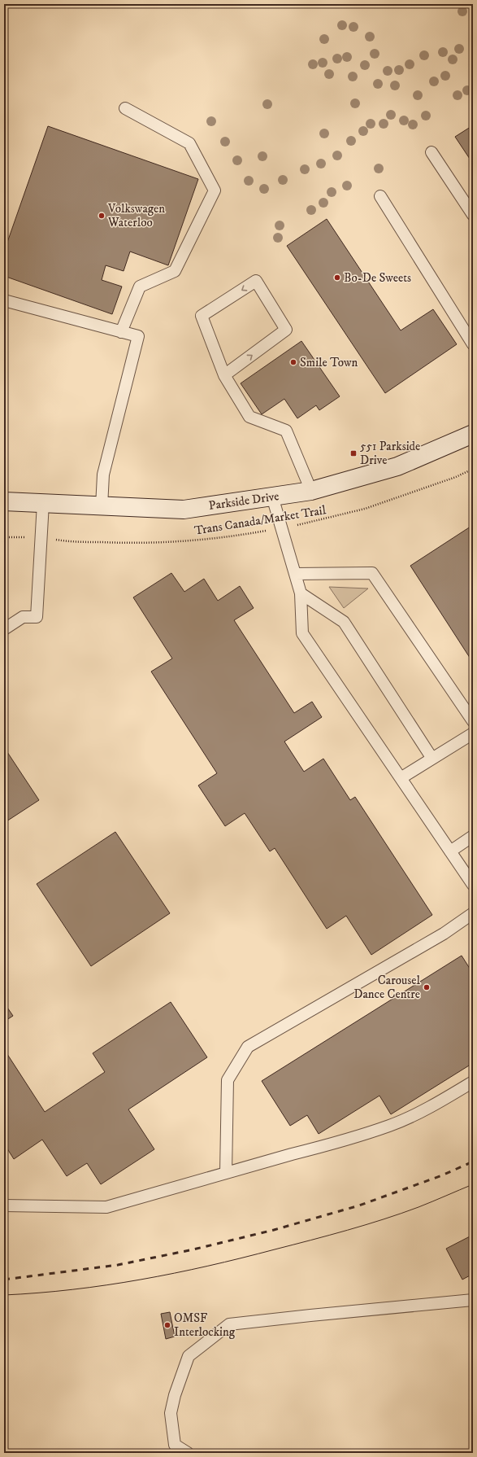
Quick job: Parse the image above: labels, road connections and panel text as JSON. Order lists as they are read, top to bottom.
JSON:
{
  "streets": {
    "street": ["Parkside Drive"],
    "path": ["Trans Canada/Market Trail"]
  },
  "places": {
    "other": [
      "Volkswagen Waterloo",
      "Bo-De Sweets",
      "Smile Town",
      "Carousel Dance Centre",
      "OMSF Interlocking"
    ],
    "transit": ["551 Parkside Drive"]
  }
}
